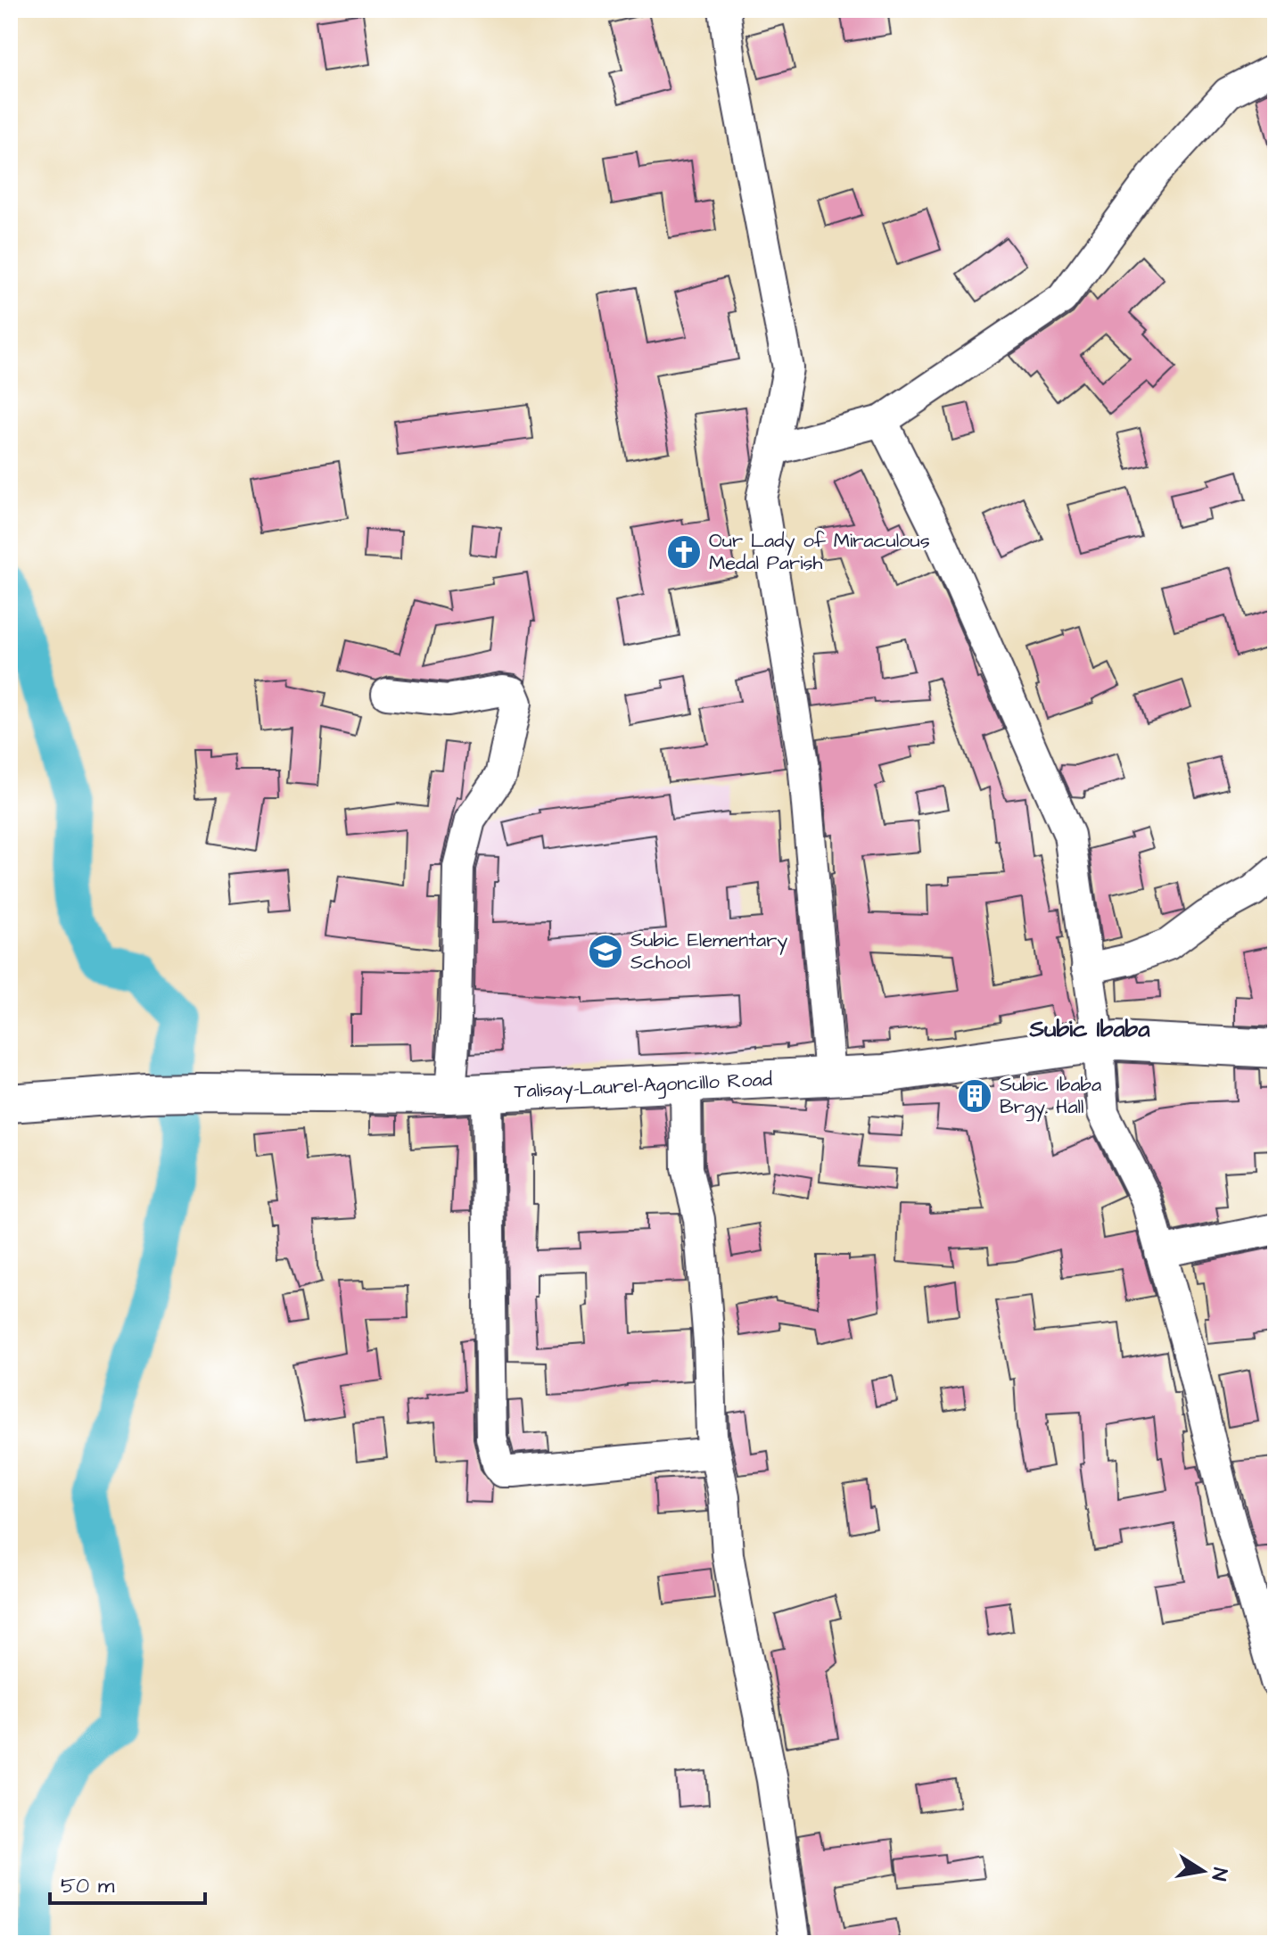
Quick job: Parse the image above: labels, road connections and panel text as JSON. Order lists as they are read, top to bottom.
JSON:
{
  "streets": {
    "main road": ["Talisay-Laurel-Agoncillo Road"]
  },
  "districts": ["Subic Ibaba"],
  "places": {
    "church": ["Our Lady of Miraculous Medal Parish"],
    "school or university": ["Subic Elementary School"],
    "building": ["Subic Ibaba Brgy. Hall"]
  },
  "scale_bar": "50 m",
  "north": "right"
}
